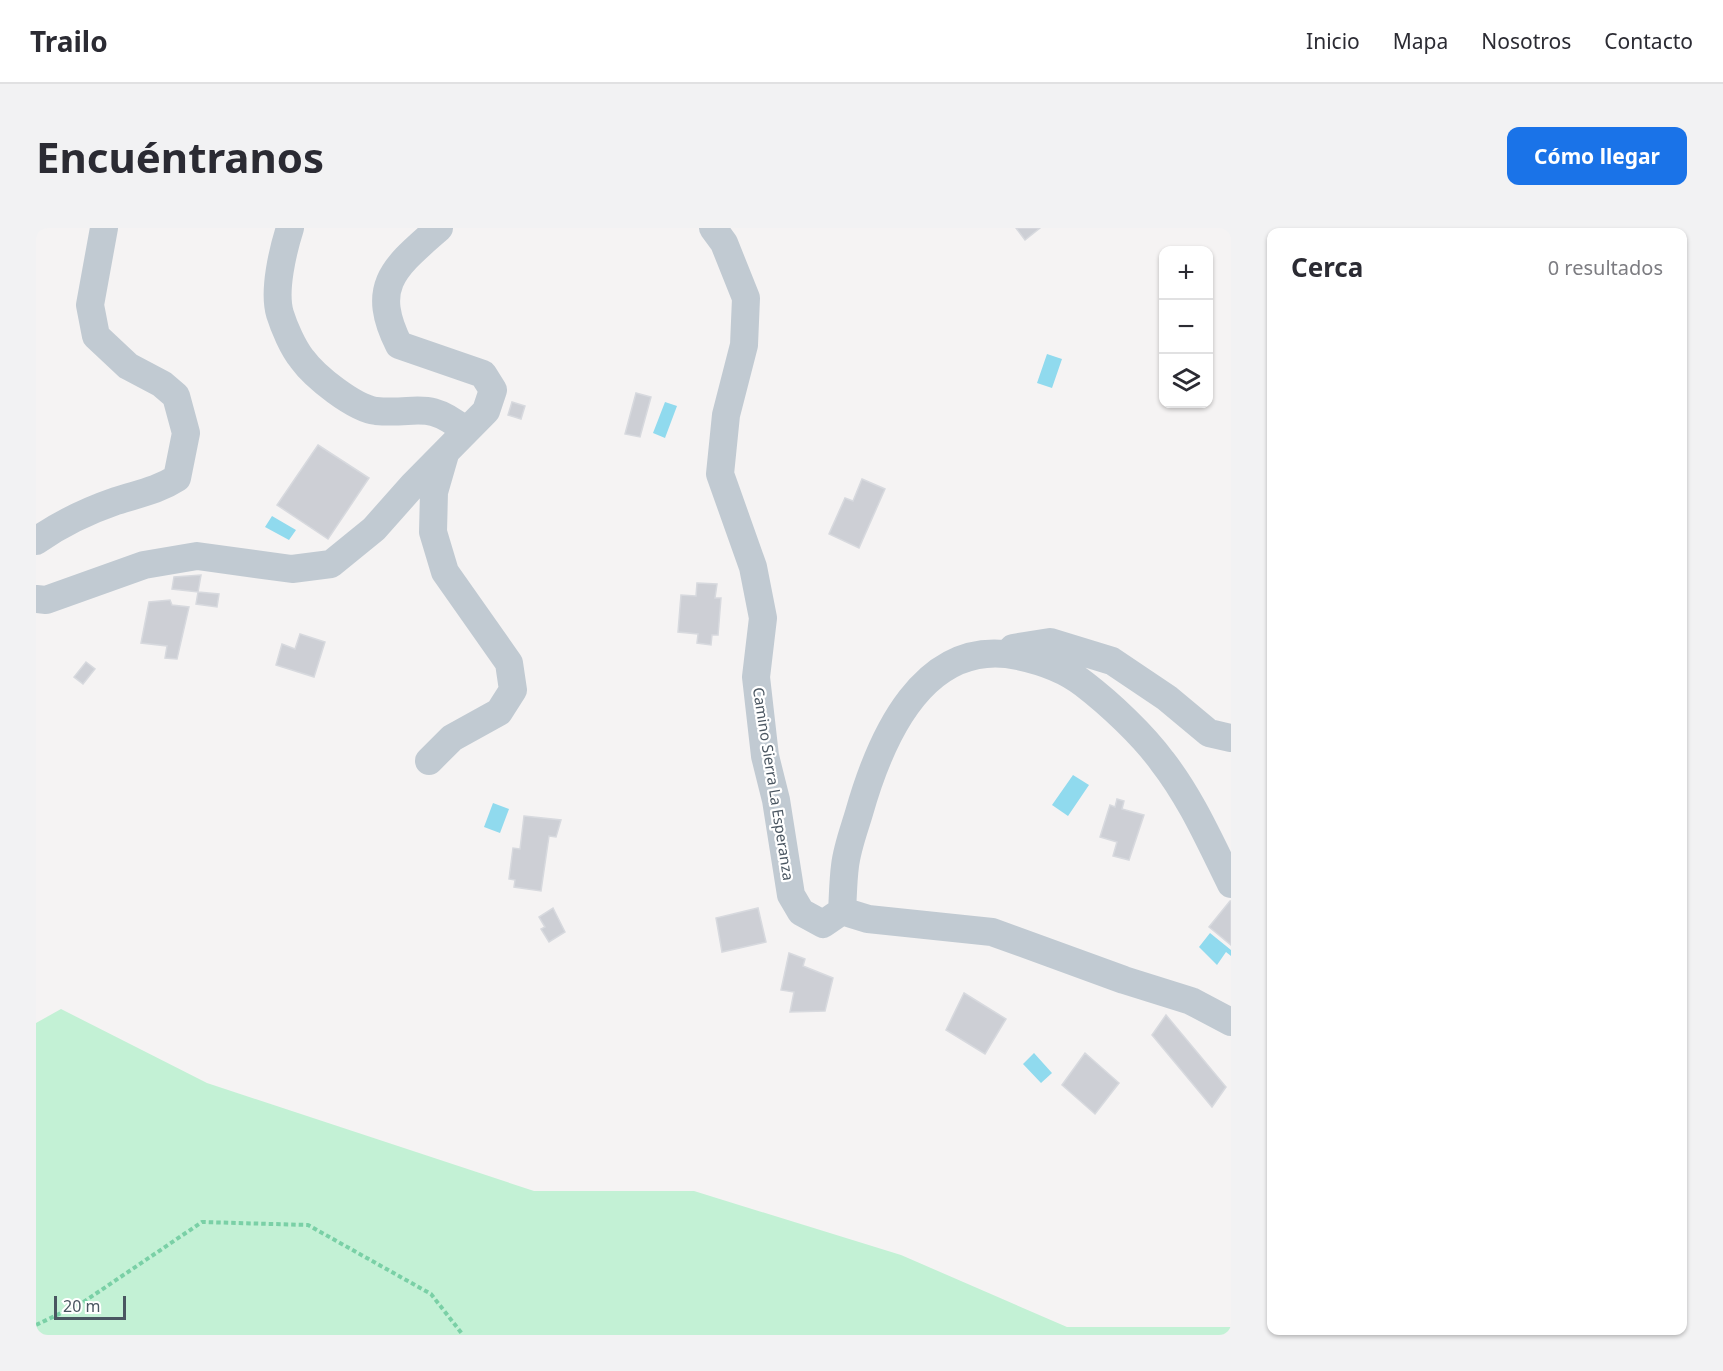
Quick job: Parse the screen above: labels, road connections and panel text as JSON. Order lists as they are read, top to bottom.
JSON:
{
  "streets": {
    "street": ["Camino Sierra La Esperanza"]
  },
  "scale_bar": "20 m",
  "page": {
    "header": "Trailo",
    "nav": [
      "Inicio",
      "Mapa",
      "Nosotros",
      "Contacto"
    ],
    "buttons": "Cómo llegar",
    "title": "Encuéntranos",
    "heading": ["Cerca", "0 resultados"],
    "map_buttons": ["+", "−"],
    "scale": "20 m"
  }
}
